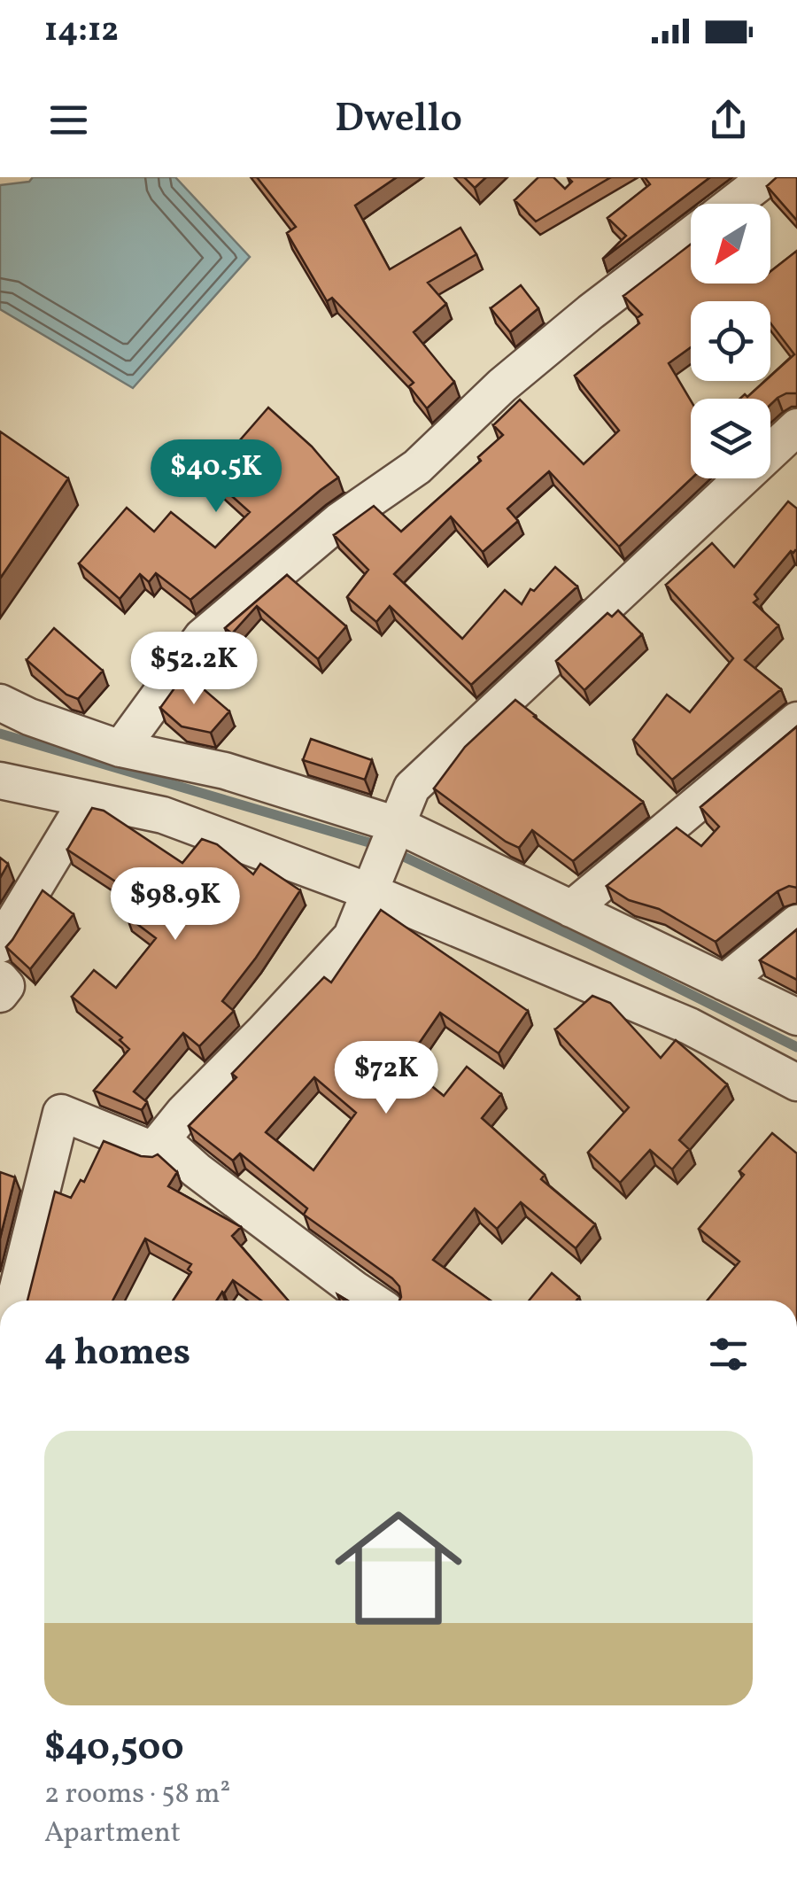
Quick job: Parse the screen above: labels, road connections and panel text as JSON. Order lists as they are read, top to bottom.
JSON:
{
  "north": "bottom left",
  "page": {
    "status": "14:12",
    "header": "Dwello",
    "price": [
      "$40.5K",
      "$52.2K",
      "$98.9K",
      "$72K"
    ],
    "heading": "4 homes",
    "list": [
      {
        "name": "$40,500",
        "note": "2 rooms · 58 m² · Apartment"
      }
    ]
  }
}
